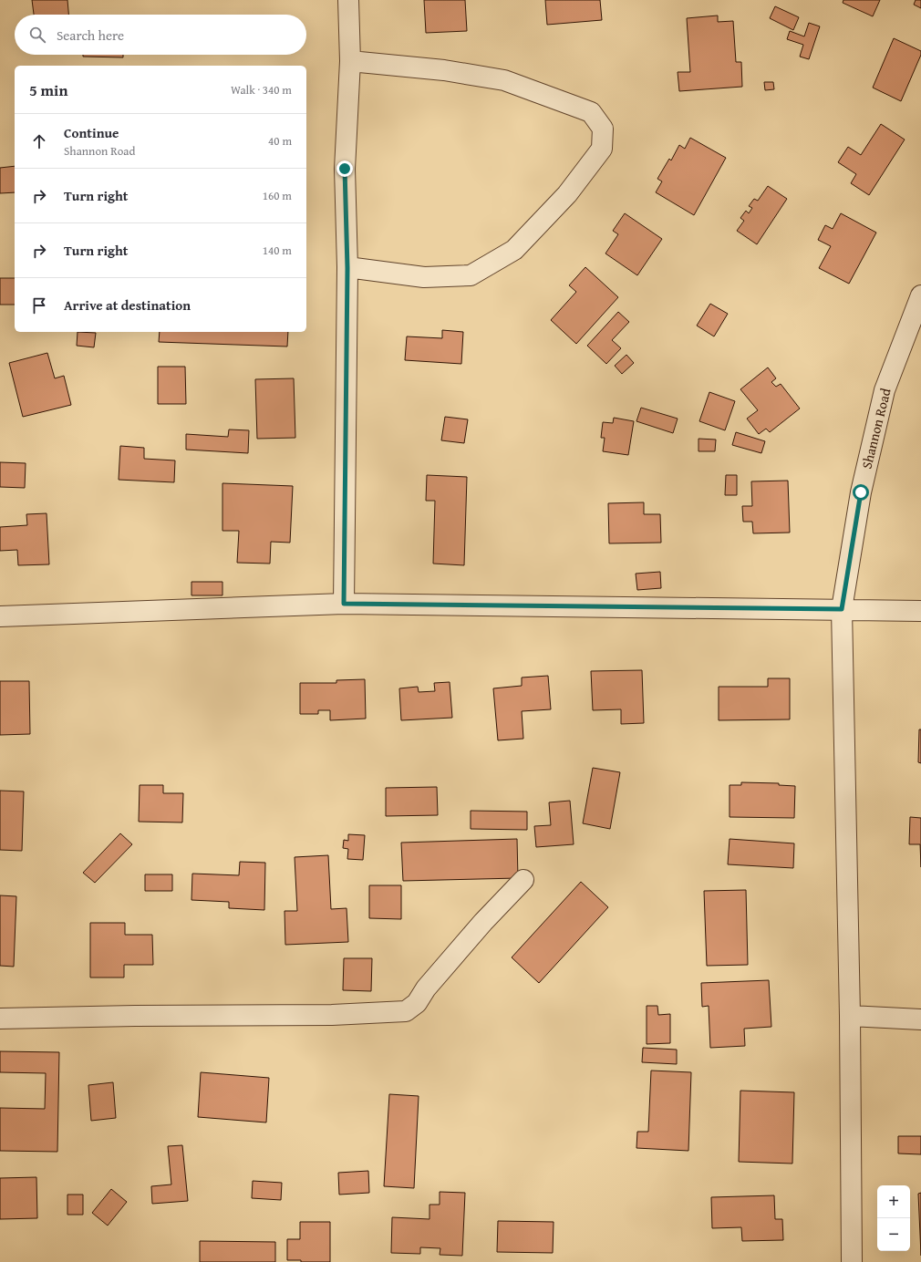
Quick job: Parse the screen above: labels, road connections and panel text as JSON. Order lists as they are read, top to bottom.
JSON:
{
  "streets": {
    "street": ["Shannon Road"]
  },
  "page": {
    "search": "Search here",
    "heading": ["5 min", "Walk · 340 m"],
    "list": [
      ["Continue", "Shannon Road", "40 m"],
      ["Turn right", "160 m"],
      ["Turn right", "140 m"],
      "Arrive at destination"
    ],
    "map_buttons": ["+", "−"]
  }
}
